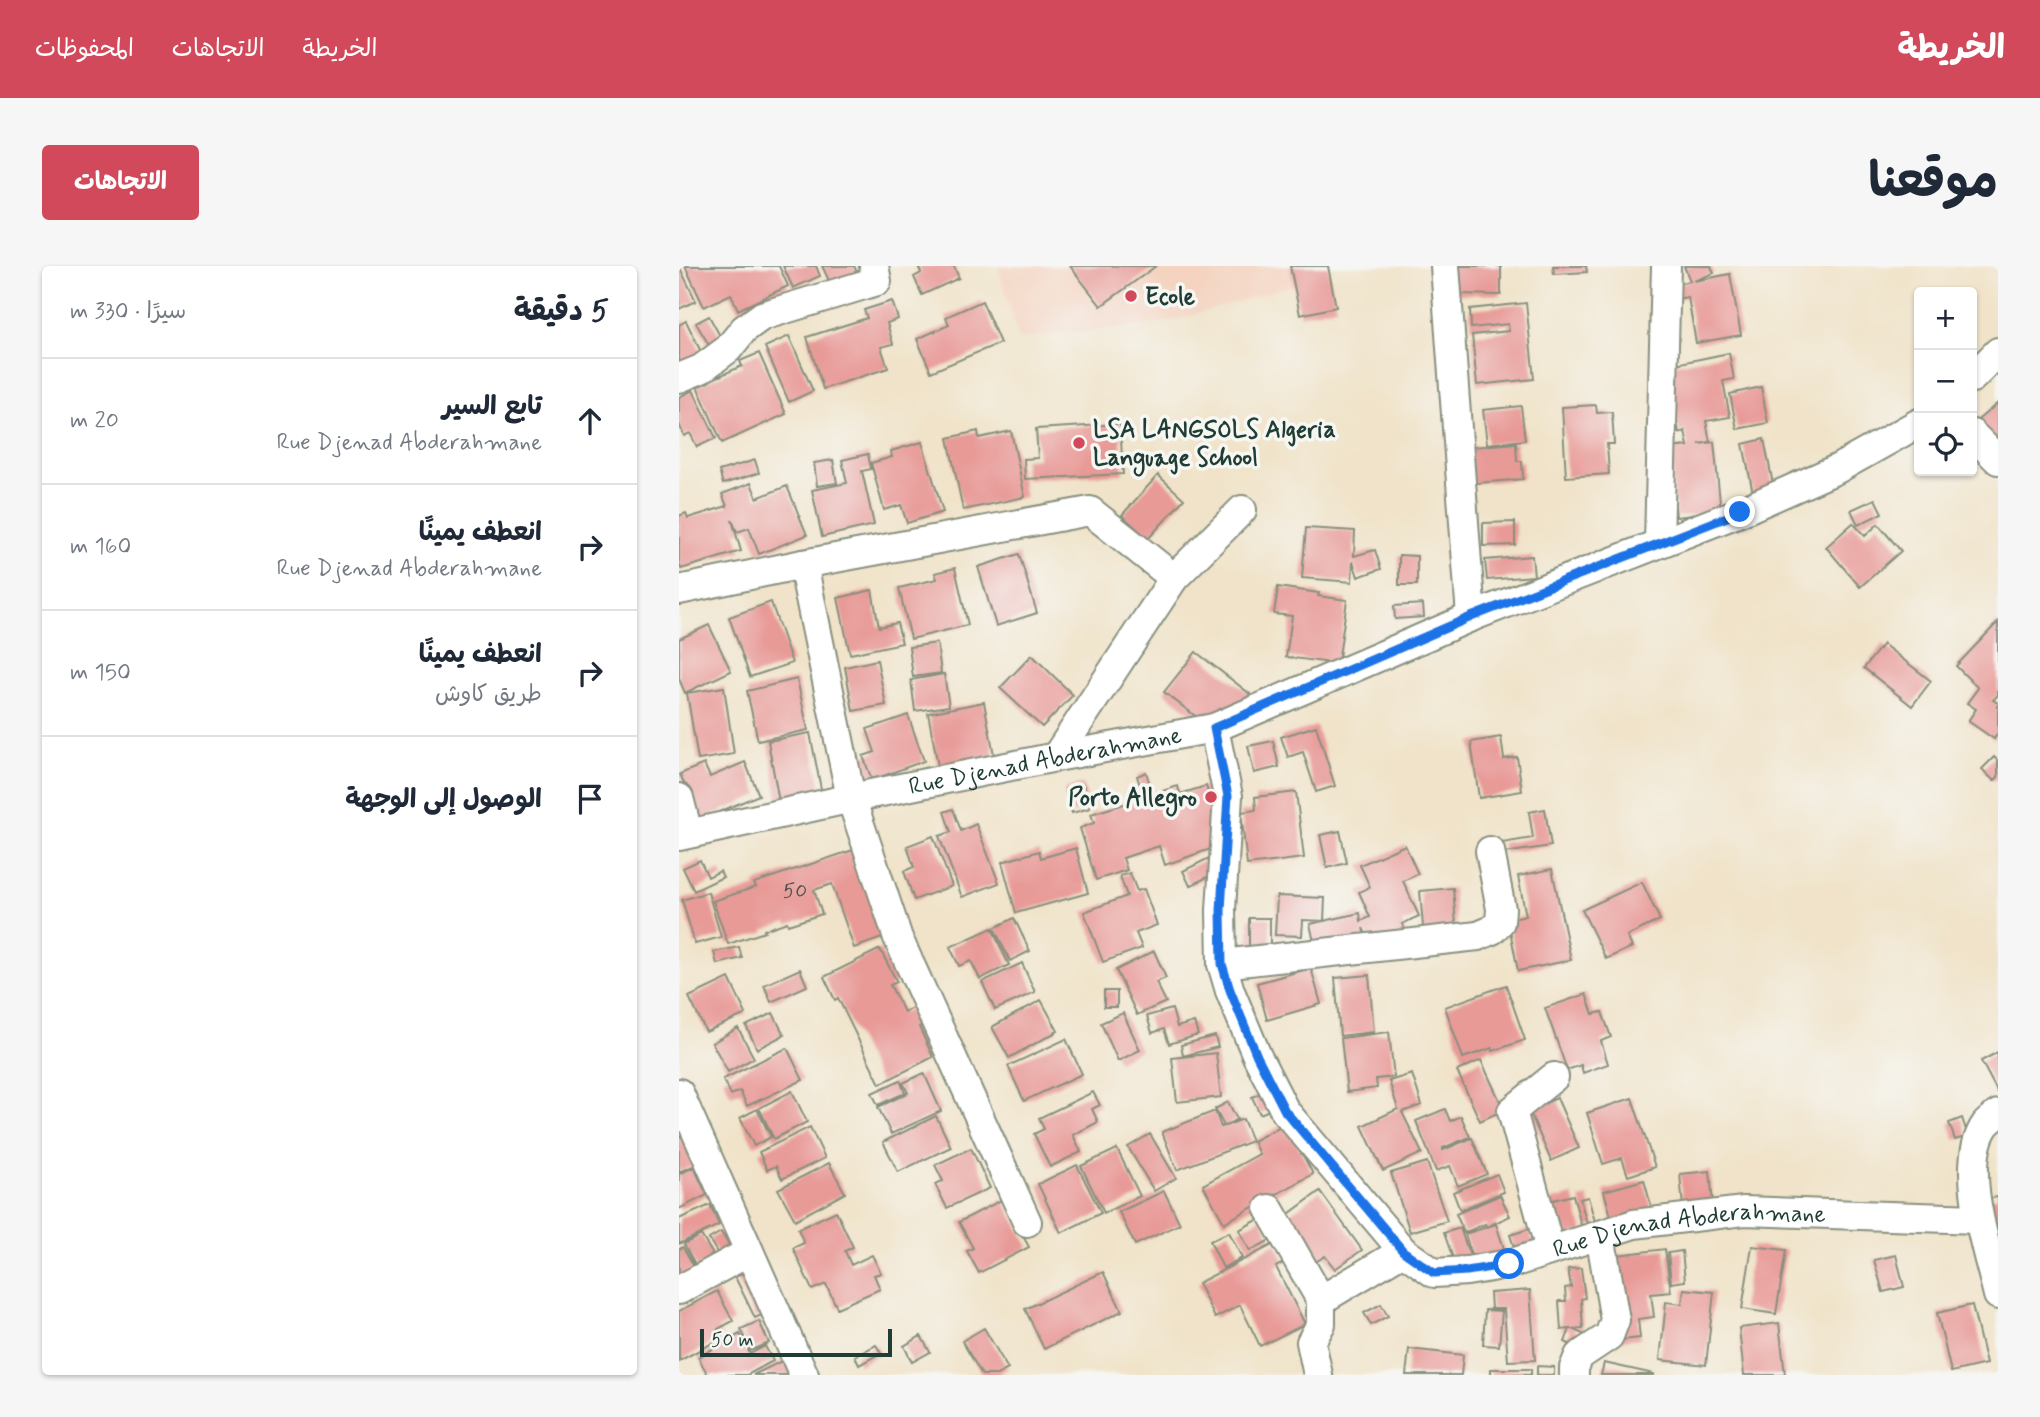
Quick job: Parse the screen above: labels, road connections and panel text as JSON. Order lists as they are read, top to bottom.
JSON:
{
  "streets": {
    "street": ["Rue Djenad Abderahmane"]
  },
  "places": ["Ecole", "LSA LANGSOLS Algeria Language School", "Porto Allegro"],
  "house_numbers": ["50"],
  "scale_bar": "50 m",
  "page": {
    "header": "الخريطة",
    "nav": ["الخريطة", "الاتجاهات", "المحفوظات"],
    "title": "موقعنا",
    "buttons": "الاتجاهات",
    "heading": ["5 دقيقة", "سيرًا · 330 m"],
    "map_buttons": ["+", "−"],
    "list": [
      ["تابع السير", "Rue Djenad Abderahmane", "20 m"],
      ["انعطف يمينًا", "Rue Djenad Abderahmane", "160 m"],
      ["انعطف يمينًا", "طريق كاوش", "150 m"],
      "الوصول إلى الوجهة"
    ],
    "scale": "50 m"
  }
}
